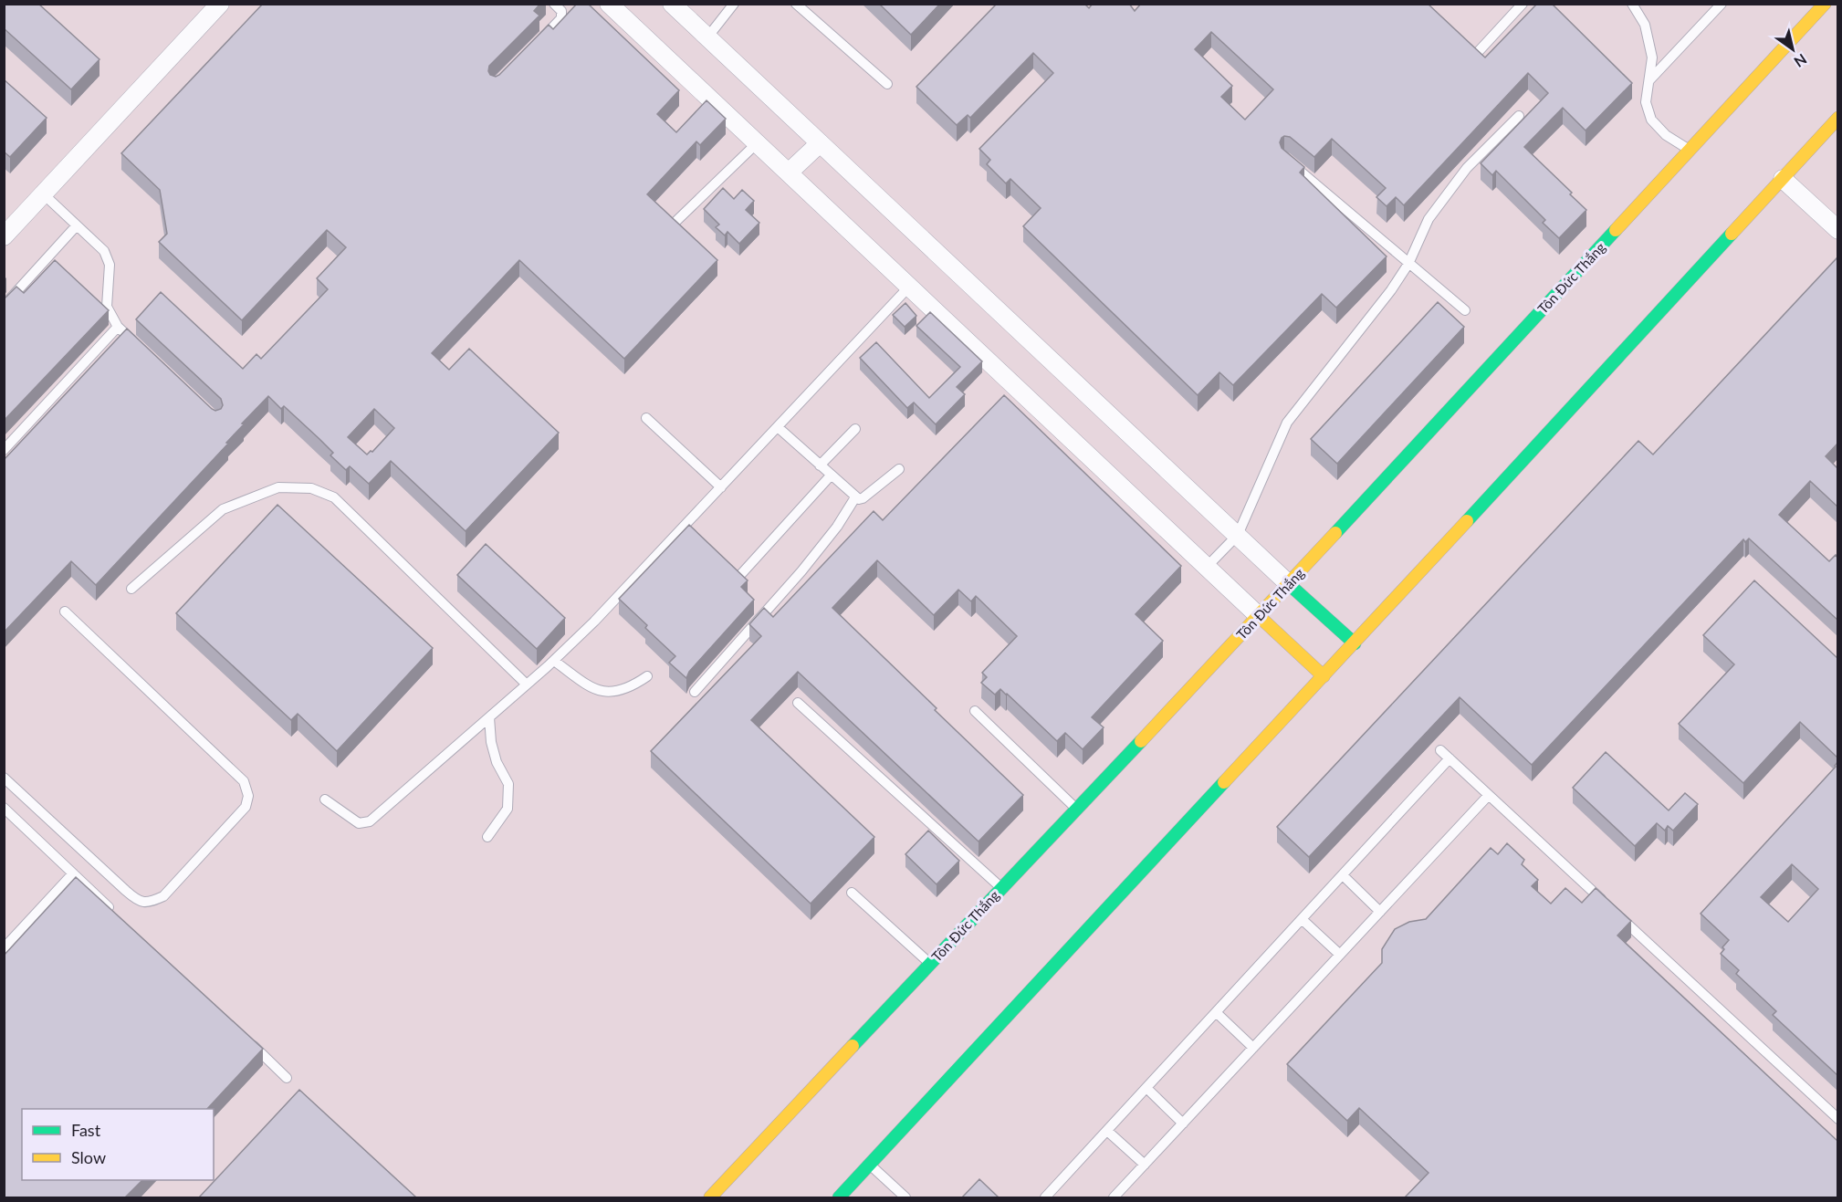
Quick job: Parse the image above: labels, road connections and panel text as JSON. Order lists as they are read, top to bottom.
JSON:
{
  "streets": {
    "main road": ["Tôn Đức Thắng"]
  },
  "legend": ["Fast", "Slow"],
  "north": "bottom right"
}
